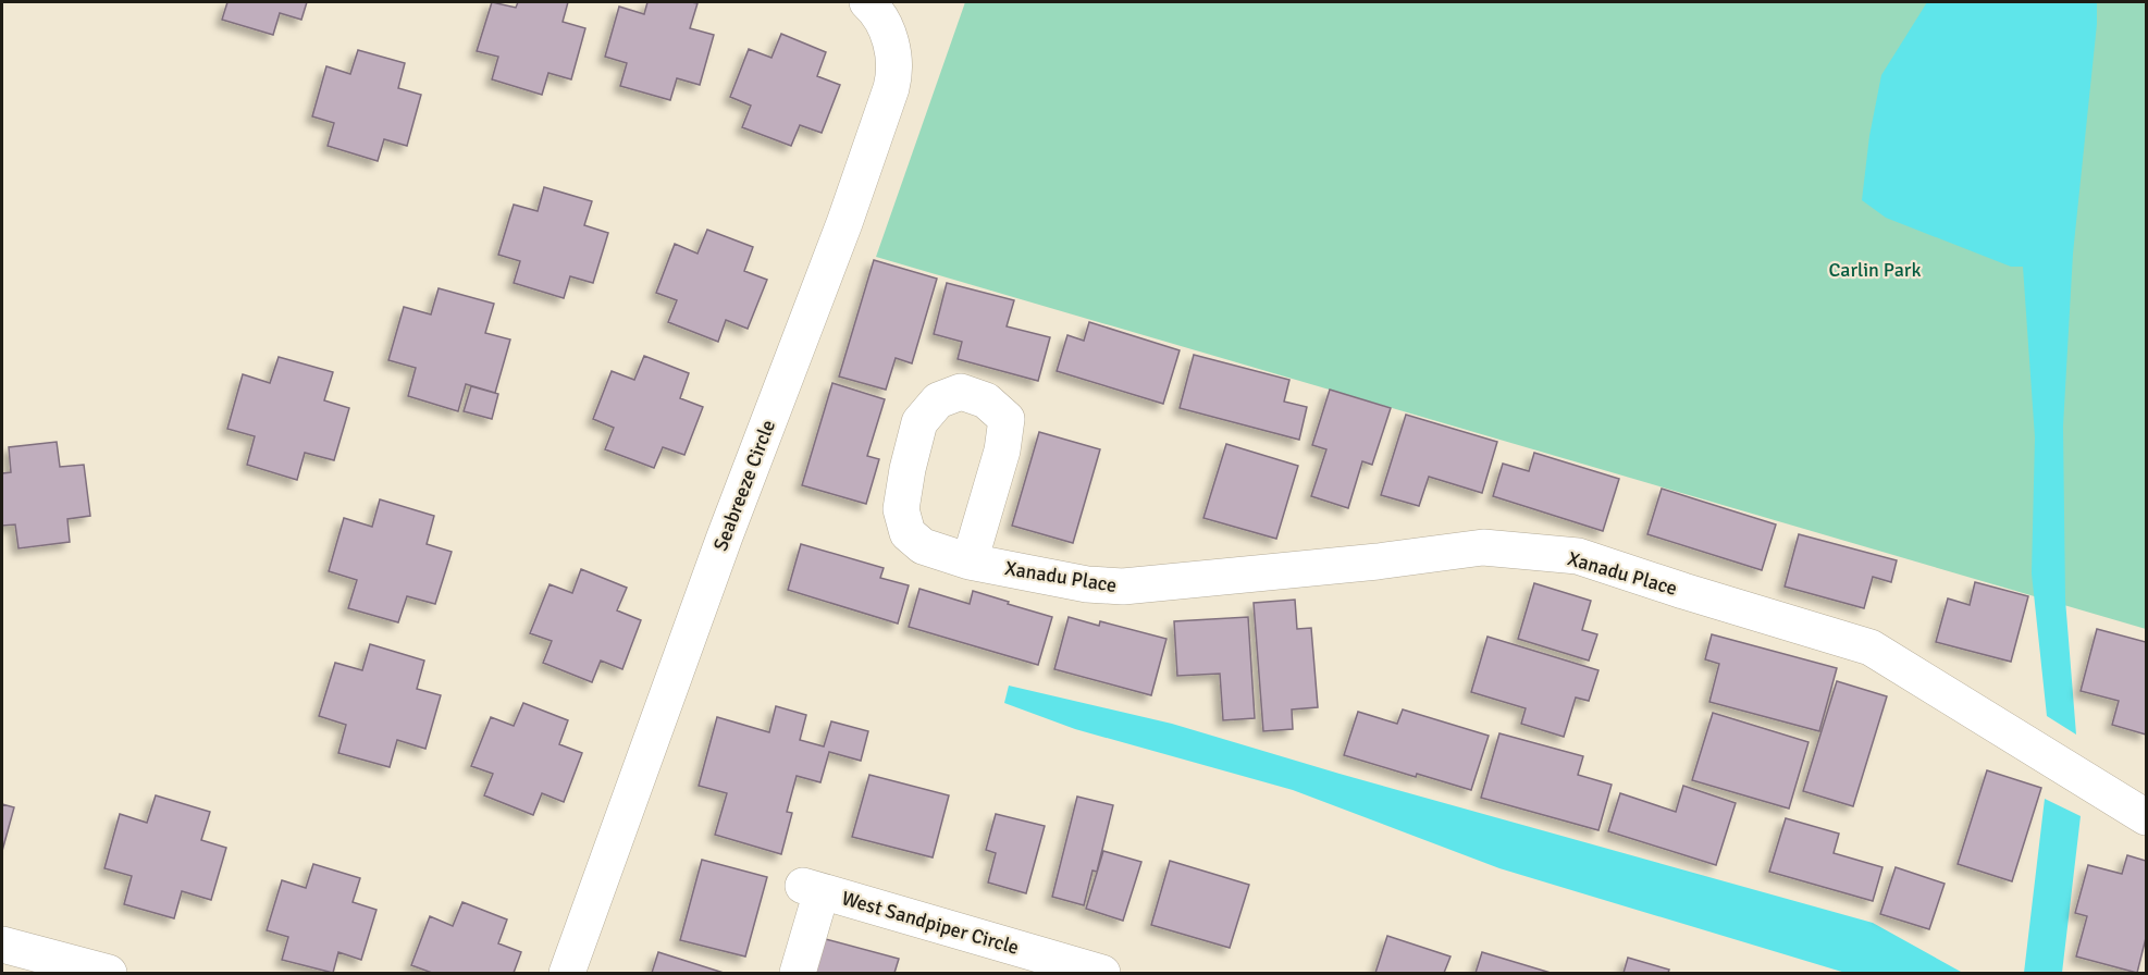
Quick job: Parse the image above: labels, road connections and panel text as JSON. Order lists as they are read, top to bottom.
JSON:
{
  "streets": {
    "street": ["Seabreeze Circle", "Xanadu Place", "West Sandpiper Circle"]
  },
  "parks": ["Carlin Park"]
}
